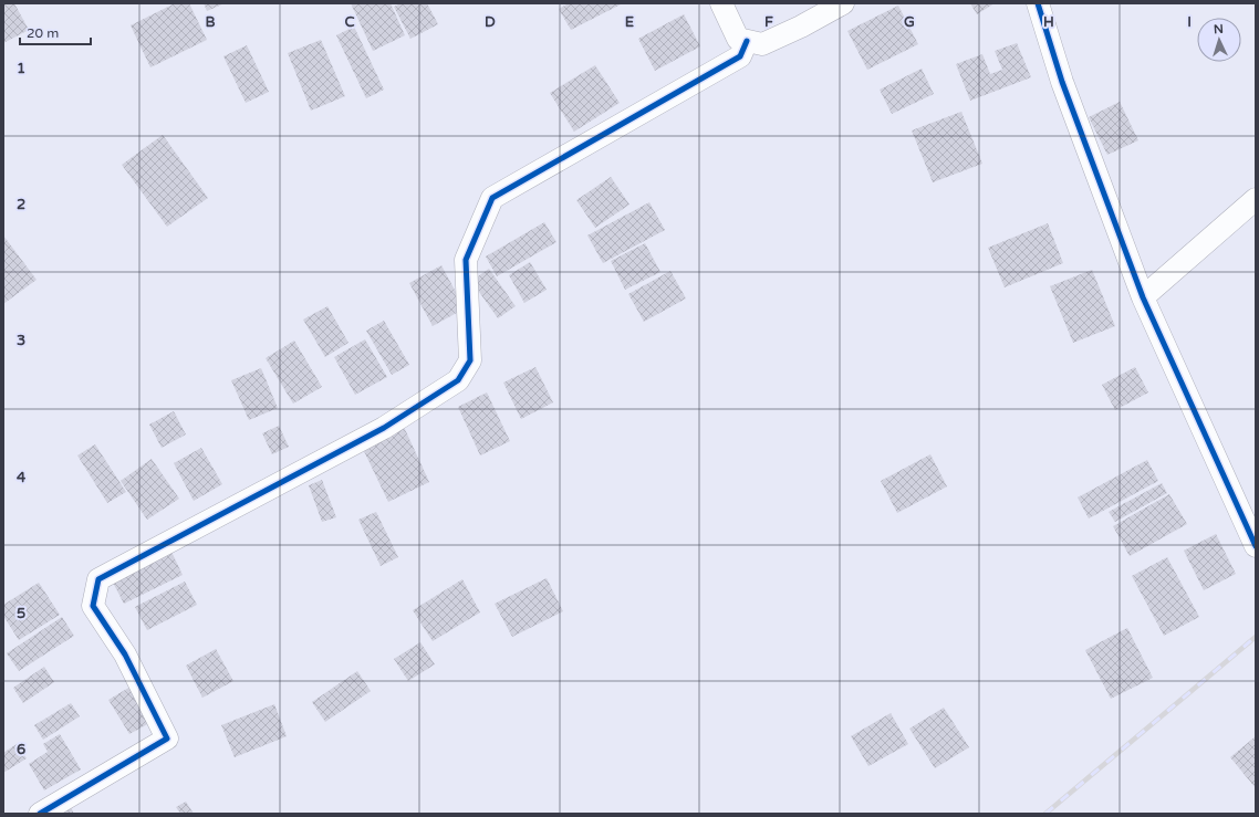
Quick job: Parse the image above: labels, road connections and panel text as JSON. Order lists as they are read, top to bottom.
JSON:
{
  "scale_bar": "20 m",
  "north": "top",
  "grid": {
    "columns": [
      "B",
      "C",
      "D",
      "E",
      "F",
      "G",
      "H",
      "I"
    ],
    "rows": [
      "1",
      "2",
      "3",
      "4",
      "5",
      "6"
    ]
  }
}
